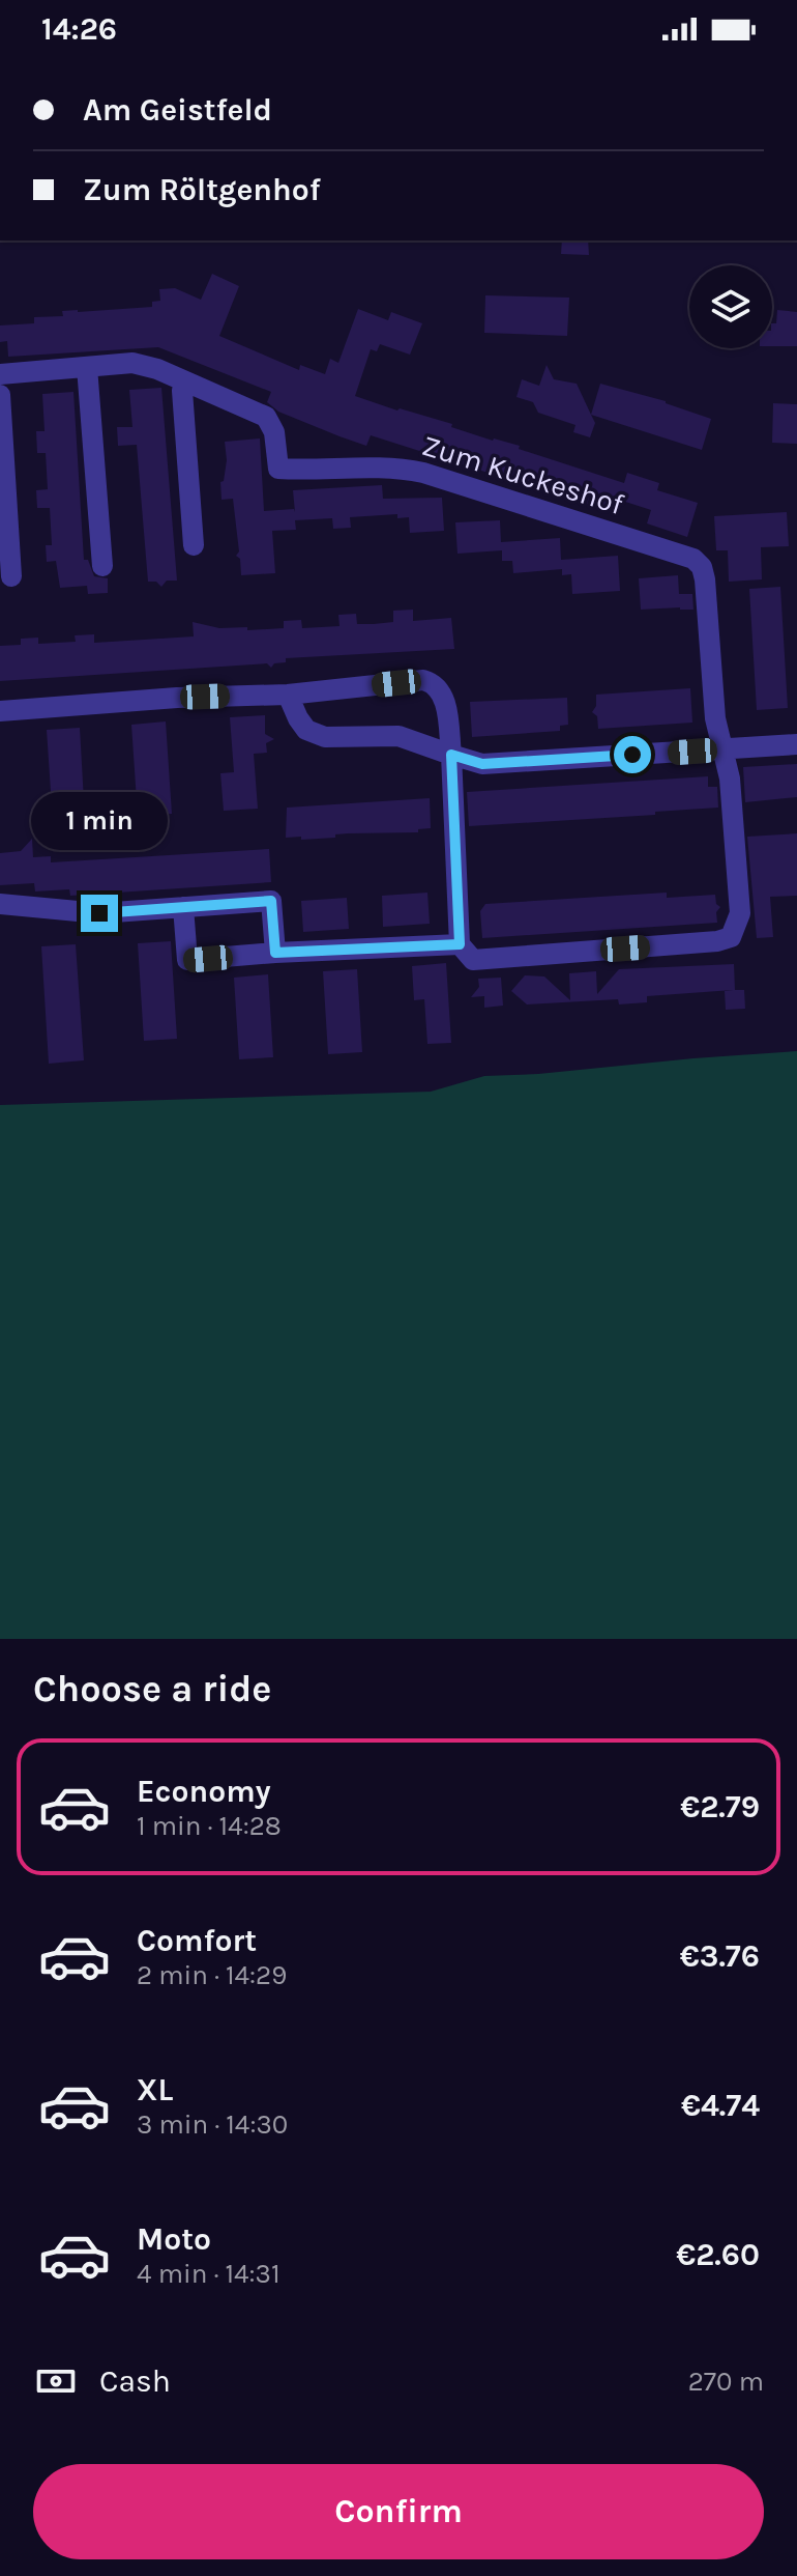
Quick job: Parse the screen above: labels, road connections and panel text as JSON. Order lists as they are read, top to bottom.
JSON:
{
  "streets": {
    "street": ["Zum Kuckeshof"]
  },
  "page": {
    "status": "14:26",
    "banner": ["Am Geistfeld", "Zum Röltgenhof"],
    "bubble": "1 min",
    "heading": "Choose a ride",
    "list": [
      {
        "name": "Economy",
        "note": "1 min · 14:28",
        "value": "€2.79"
      },
      {
        "name": "Comfort",
        "note": "2 min · 14:29",
        "value": "€3.76"
      },
      {
        "name": "XL",
        "note": "3 min · 14:30",
        "value": "€4.74"
      },
      {
        "name": "Moto",
        "note": "4 min · 14:31",
        "value": "€2.60"
      }
    ],
    "pay": ["Cash", "270 m"],
    "buttons": "Confirm"
  }
}
